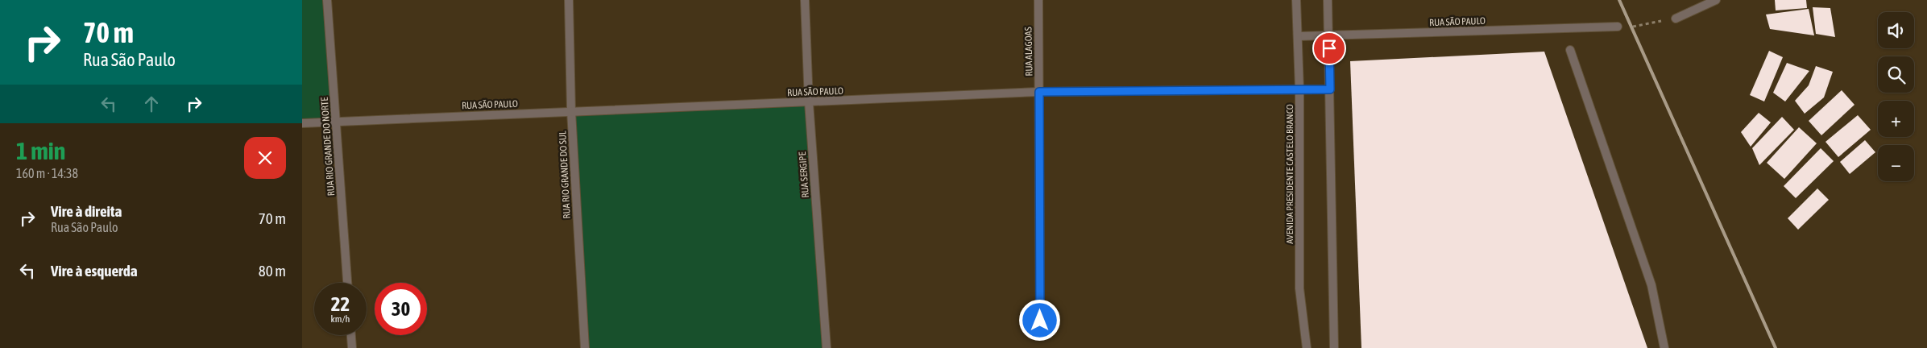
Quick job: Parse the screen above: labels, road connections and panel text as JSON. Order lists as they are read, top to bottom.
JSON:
{
  "streets": {
    "street": [
      "RUA SÃO PAULO",
      "RUA ALAGOAS",
      "RUA RIO GRANDE DO NORTE",
      "AVENIDA PRESIDENTE CASTELO BRANCO",
      "RUA RIO GRANDE DO SUL",
      "RUA SERGIPE"
    ]
  },
  "crossings": [
    ["RUA SÃO PAULO", "RUA ALAGOAS"],
    ["RUA SÃO PAULO", "RUA RIO GRANDE DO NORTE"],
    ["RUA SÃO PAULO", "AVENIDA PRESIDENTE CASTELO BRANCO"],
    ["RUA SÃO PAULO", "RUA RIO GRANDE DO SUL"],
    ["RUA SÃO PAULO", "RUA SERGIPE"]
  ],
  "page": {
    "turn": ["70 m", "Rua São Paulo"],
    "map_buttons": ["+", "−"],
    "heading": ["1 min", "160 m · 14:38"],
    "list": [
      {
        "name": "Vire à direita",
        "note": "Rua São Paulo",
        "value": "70 m"
      },
      {
        "name": "Vire à esquerda",
        "value": "80 m"
      }
    ],
    "speed": "22 km/h",
    "limit": "30"
  }
}
